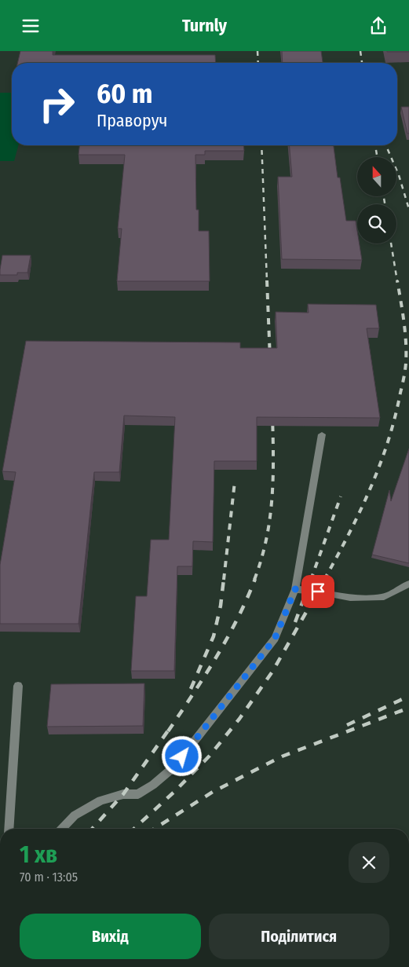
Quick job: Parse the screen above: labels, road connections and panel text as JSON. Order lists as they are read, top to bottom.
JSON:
{
  "north": "top",
  "page": {
    "header": "Turnly",
    "turn": ["60 m", "Праворуч"],
    "heading": ["1 хв", "70 m · 13:05"],
    "buttons": ["Вихід", "Поділитися"]
  }
}
